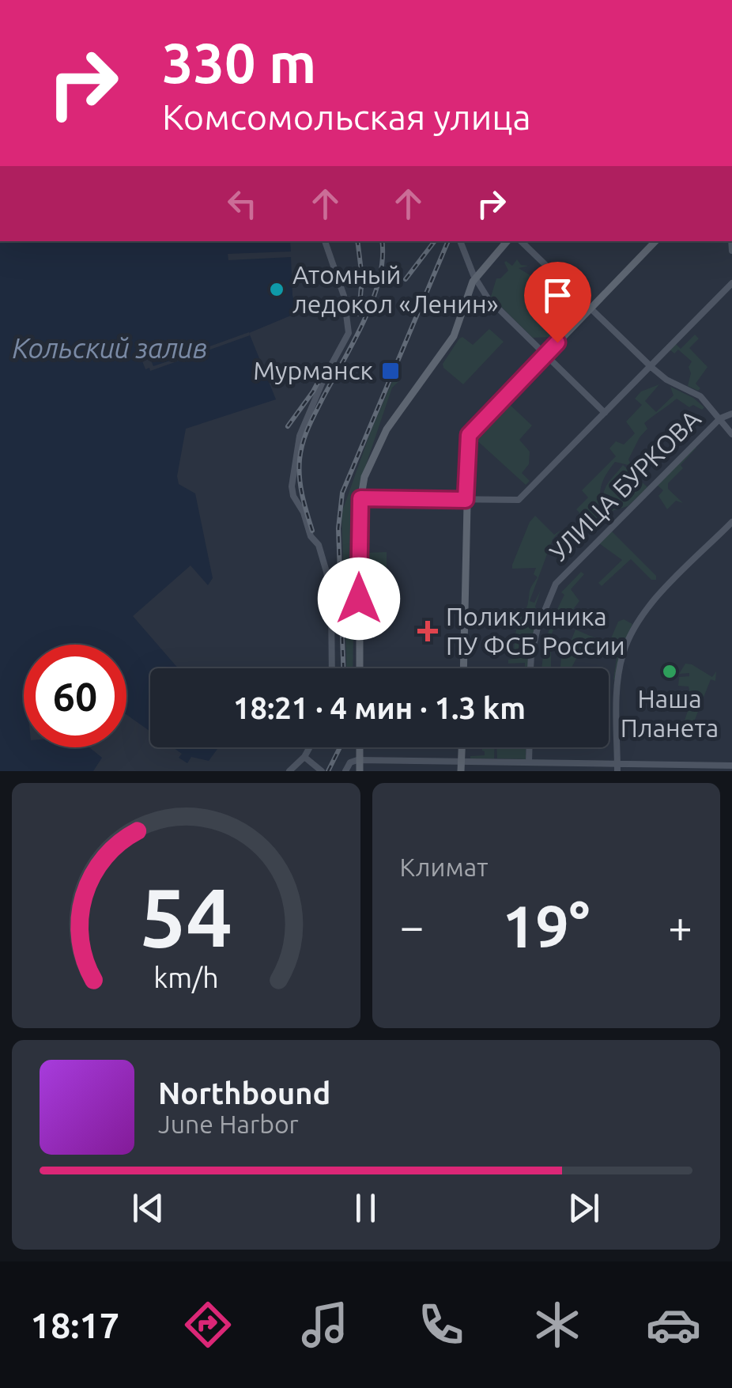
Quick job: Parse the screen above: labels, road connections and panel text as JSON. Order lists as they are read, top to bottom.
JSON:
{
  "streets": {
    "street": ["УЛИЦА БУРКОВА"]
  },
  "water": ["Кольский залив"],
  "places": {
    "other": ["Атомный ледокол «Ленин»", "Наша Планета"],
    "transit": ["Мурманск"],
    "health": ["Поликлиника ПУ ФСБ России"]
  },
  "page": {
    "turn": ["330 m", "Комсомольская улица"],
    "limit": "60",
    "trip": "18:21 · 4 мин · 1.3 km",
    "tile": "Климат",
    "heat": ["−", "19°", "+"],
    "song": ["Northbound", "June Harbor"],
    "tabs": "18:17",
    "gauge": ["54", "km/h"]
  }
}
